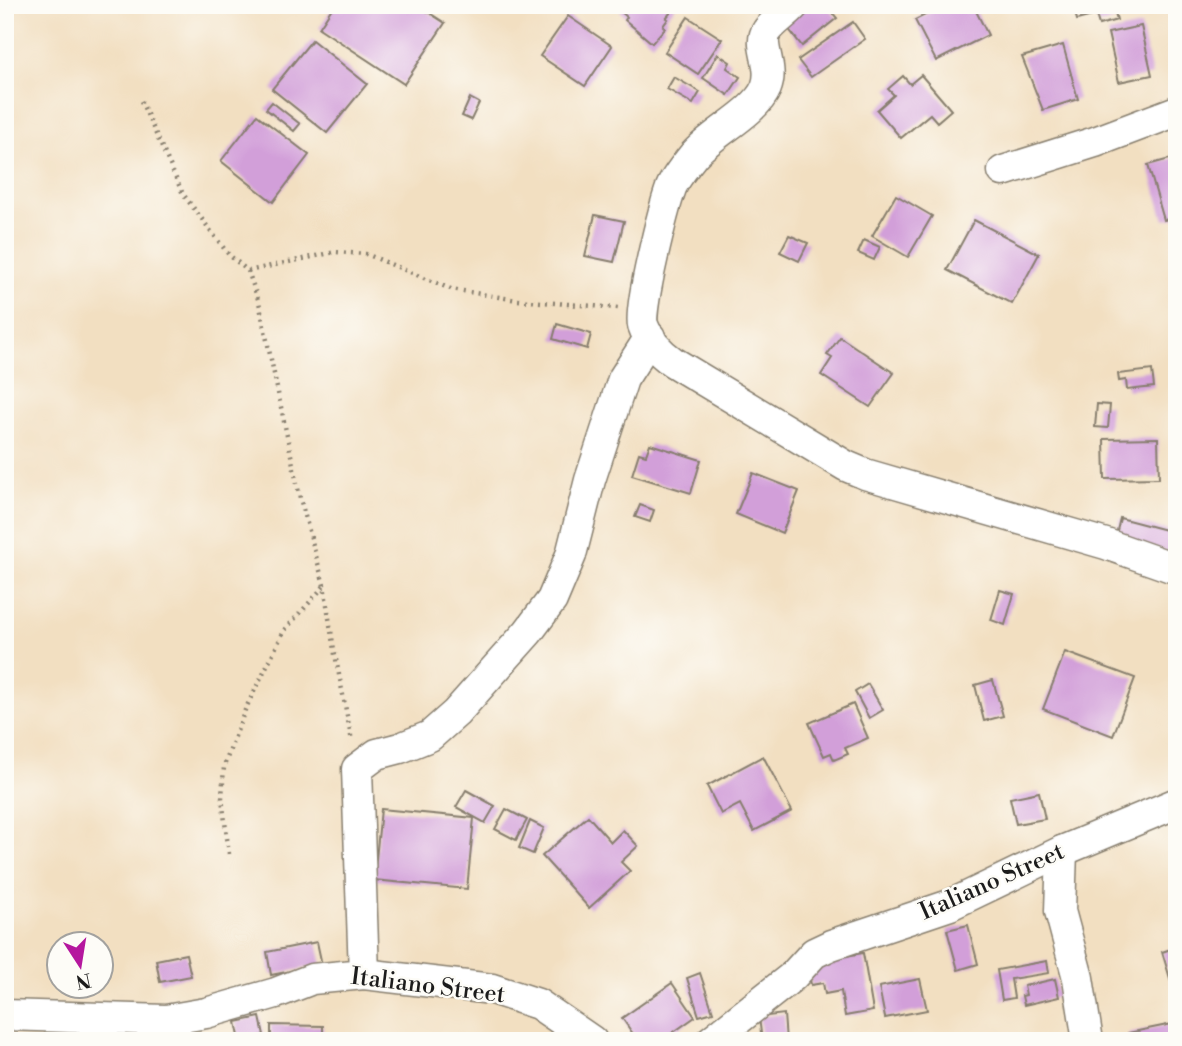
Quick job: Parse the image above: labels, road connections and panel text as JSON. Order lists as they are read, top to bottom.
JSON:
{
  "streets": {
    "street": ["Italiano Street"]
  },
  "north": "bottom"
}
